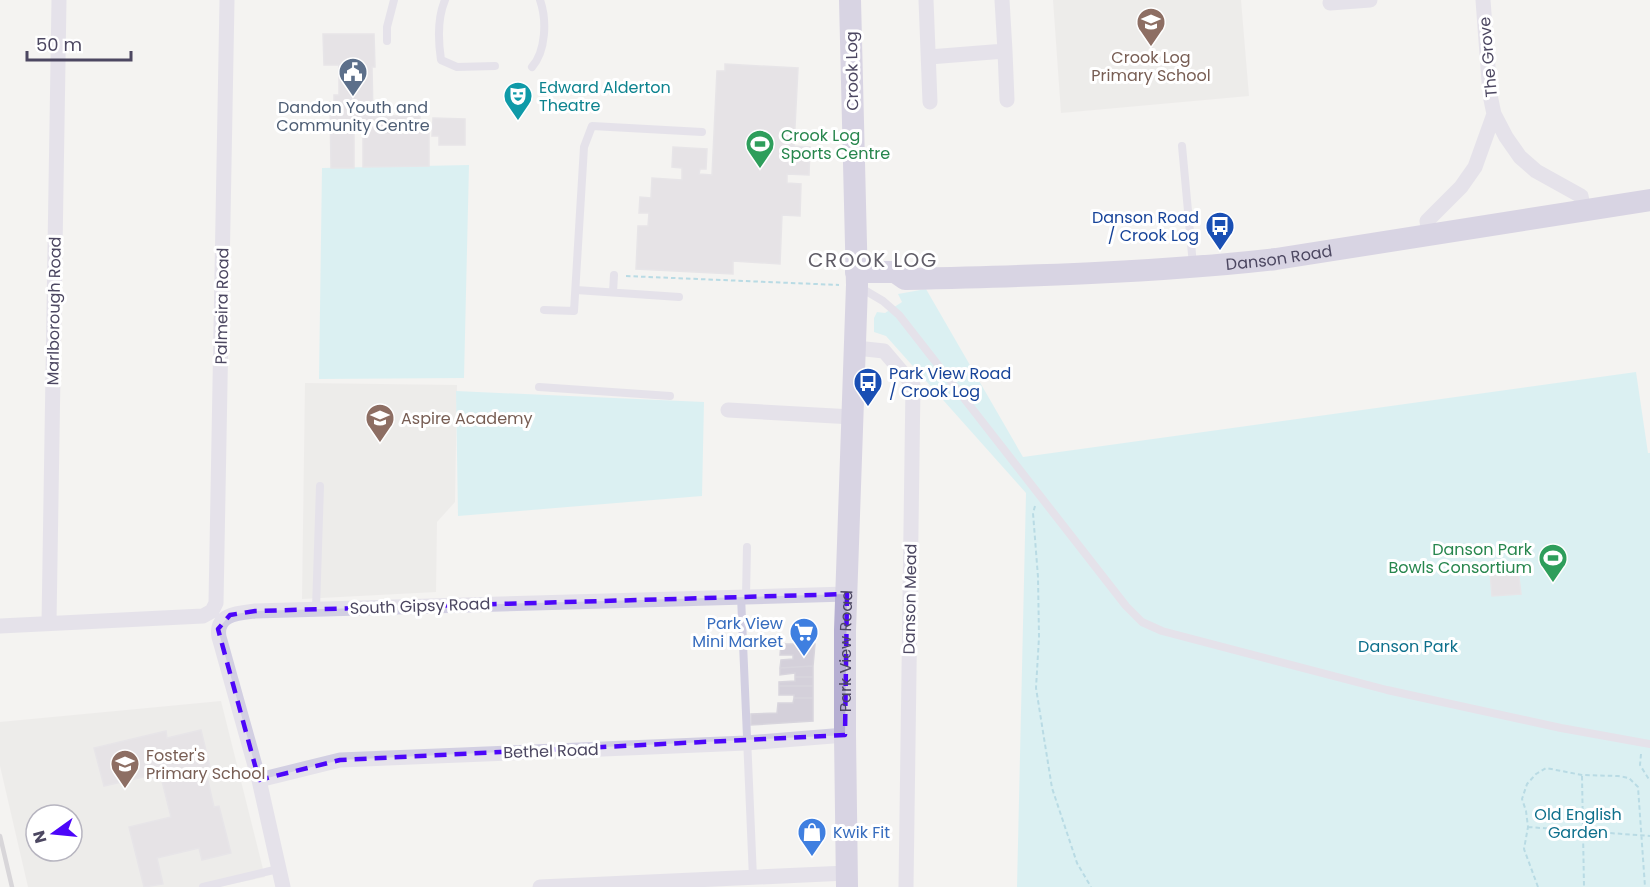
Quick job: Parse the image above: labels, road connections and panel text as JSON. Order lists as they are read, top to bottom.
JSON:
{
  "streets": {
    "main road": ["Crook Log", "Danson Road", "Park View Road"],
    "street": [
      "The Grove",
      "Palmeira Road",
      "Marlborough Road",
      "Danson Mead",
      "South Gipsy Road",
      "Bethel Road"
    ]
  },
  "crossings": [
    ["The Grove", "Danson Road"],
    ["Crook Log", "Danson Road"],
    ["Crook Log", "Park View Road"],
    ["Danson Road", "Park View Road"],
    ["Palmeira Road", "South Gipsy Road"],
    ["Palmeira Road", "Bethel Road"],
    ["Marlborough Road", "South Gipsy Road"],
    ["Danson Mead", "Park View Road"],
    ["South Gipsy Road", "Park View Road"],
    ["Park View Road", "Bethel Road"]
  ],
  "districts": ["CROOK LOG"],
  "parks": ["Danson Park", "Old English Garden"],
  "places": {
    "school or university": ["Crook Log Primary School", "Aspire Academy", "Foster's Primary School"],
    "public building": ["Dandon Youth and Community Centre"],
    "theatre": ["Edward Alderton Theatre"],
    "sports": ["Crook Log Sports Centre", "Danson Park Bowls Consortium"],
    "bus stop": ["Danson Road / Crook Log", "Park View Road / Crook Log"],
    "supermarket": ["Park View Mini Market"],
    "shop": ["Kwik Fit"]
  },
  "scale_bar": "50 m",
  "north": "left"
}
